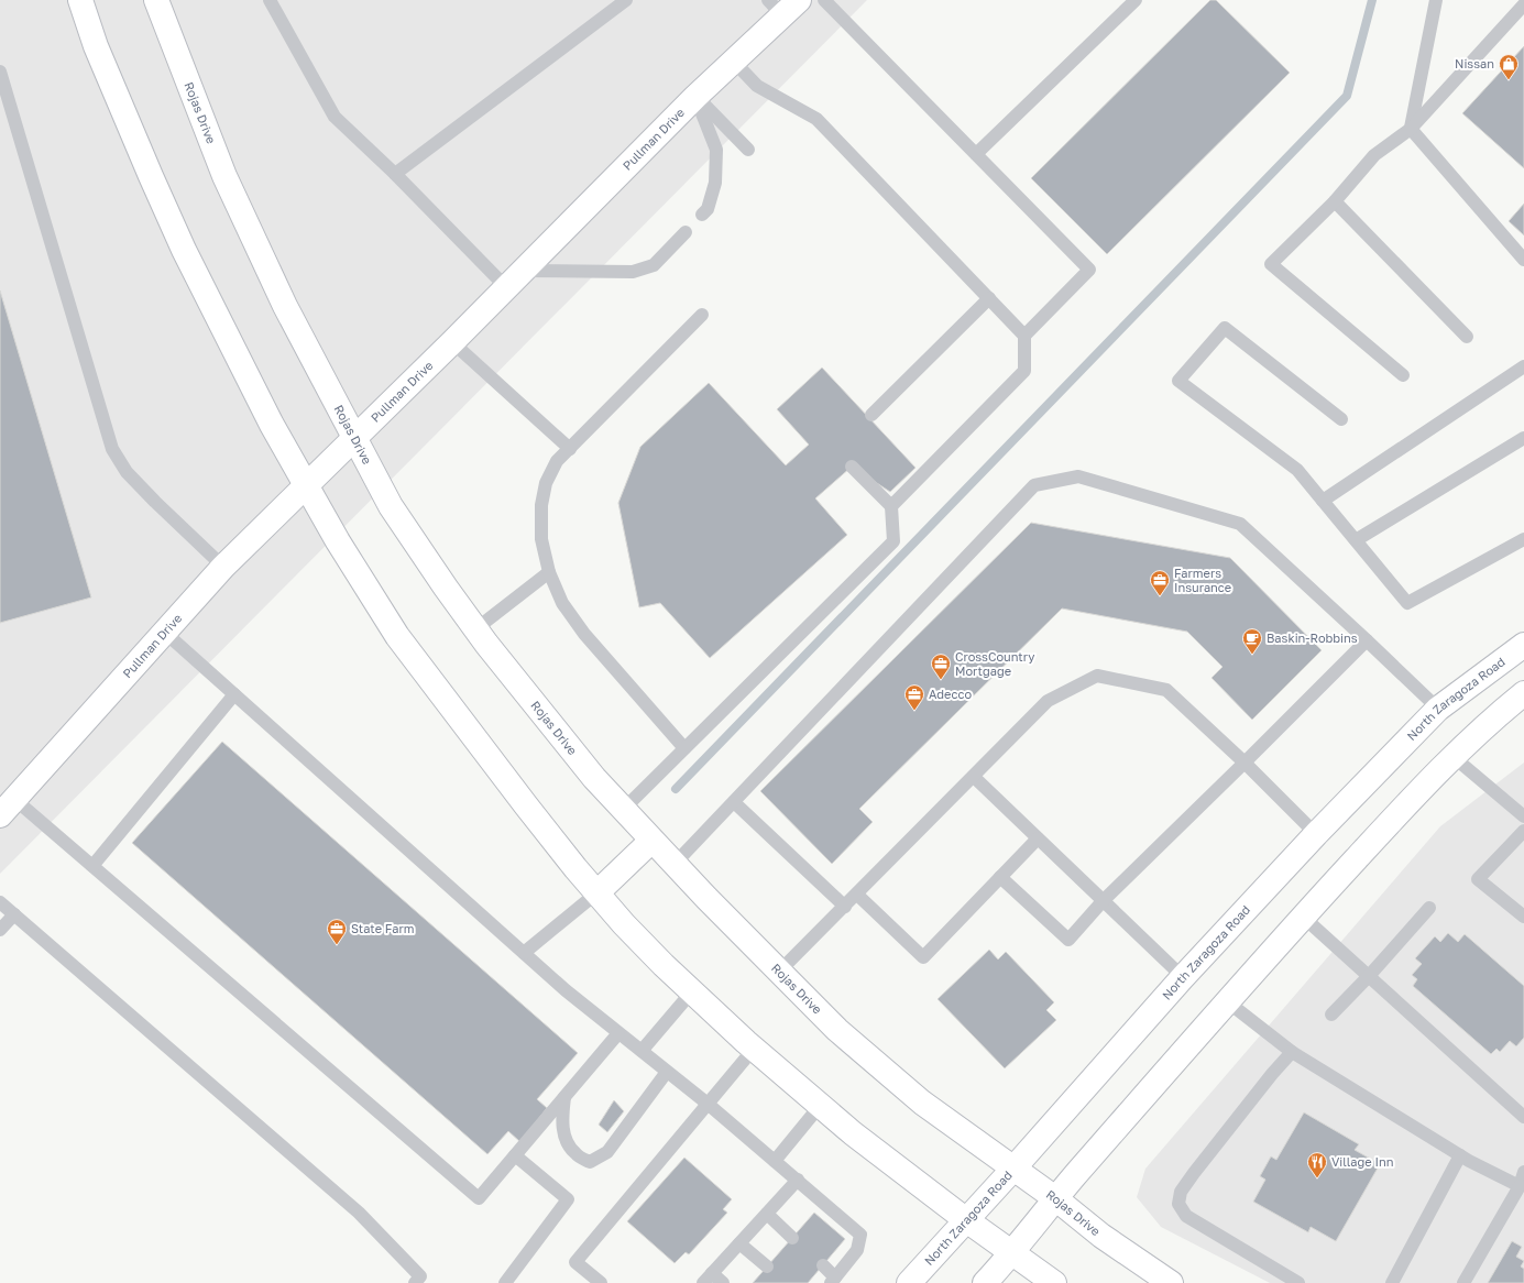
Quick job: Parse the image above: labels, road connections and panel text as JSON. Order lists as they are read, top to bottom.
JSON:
{
  "streets": {
    "main road": ["Rojas Drive", "Pullman Drive", "North Zaragoza Road"]
  },
  "crossings": [
    ["Rojas Drive", "Pullman Drive"],
    ["Rojas Drive", "North Zaragoza Road"]
  ],
  "places": {
    "shop": ["Nissan"],
    "office": [
      "Farmers Insurance",
      "CrossCountry Mortgage",
      "Adecco",
      "State Farm"
    ],
    "cafe": ["Baskin-Robbins"],
    "restaurant": ["Village Inn"]
  }
}
